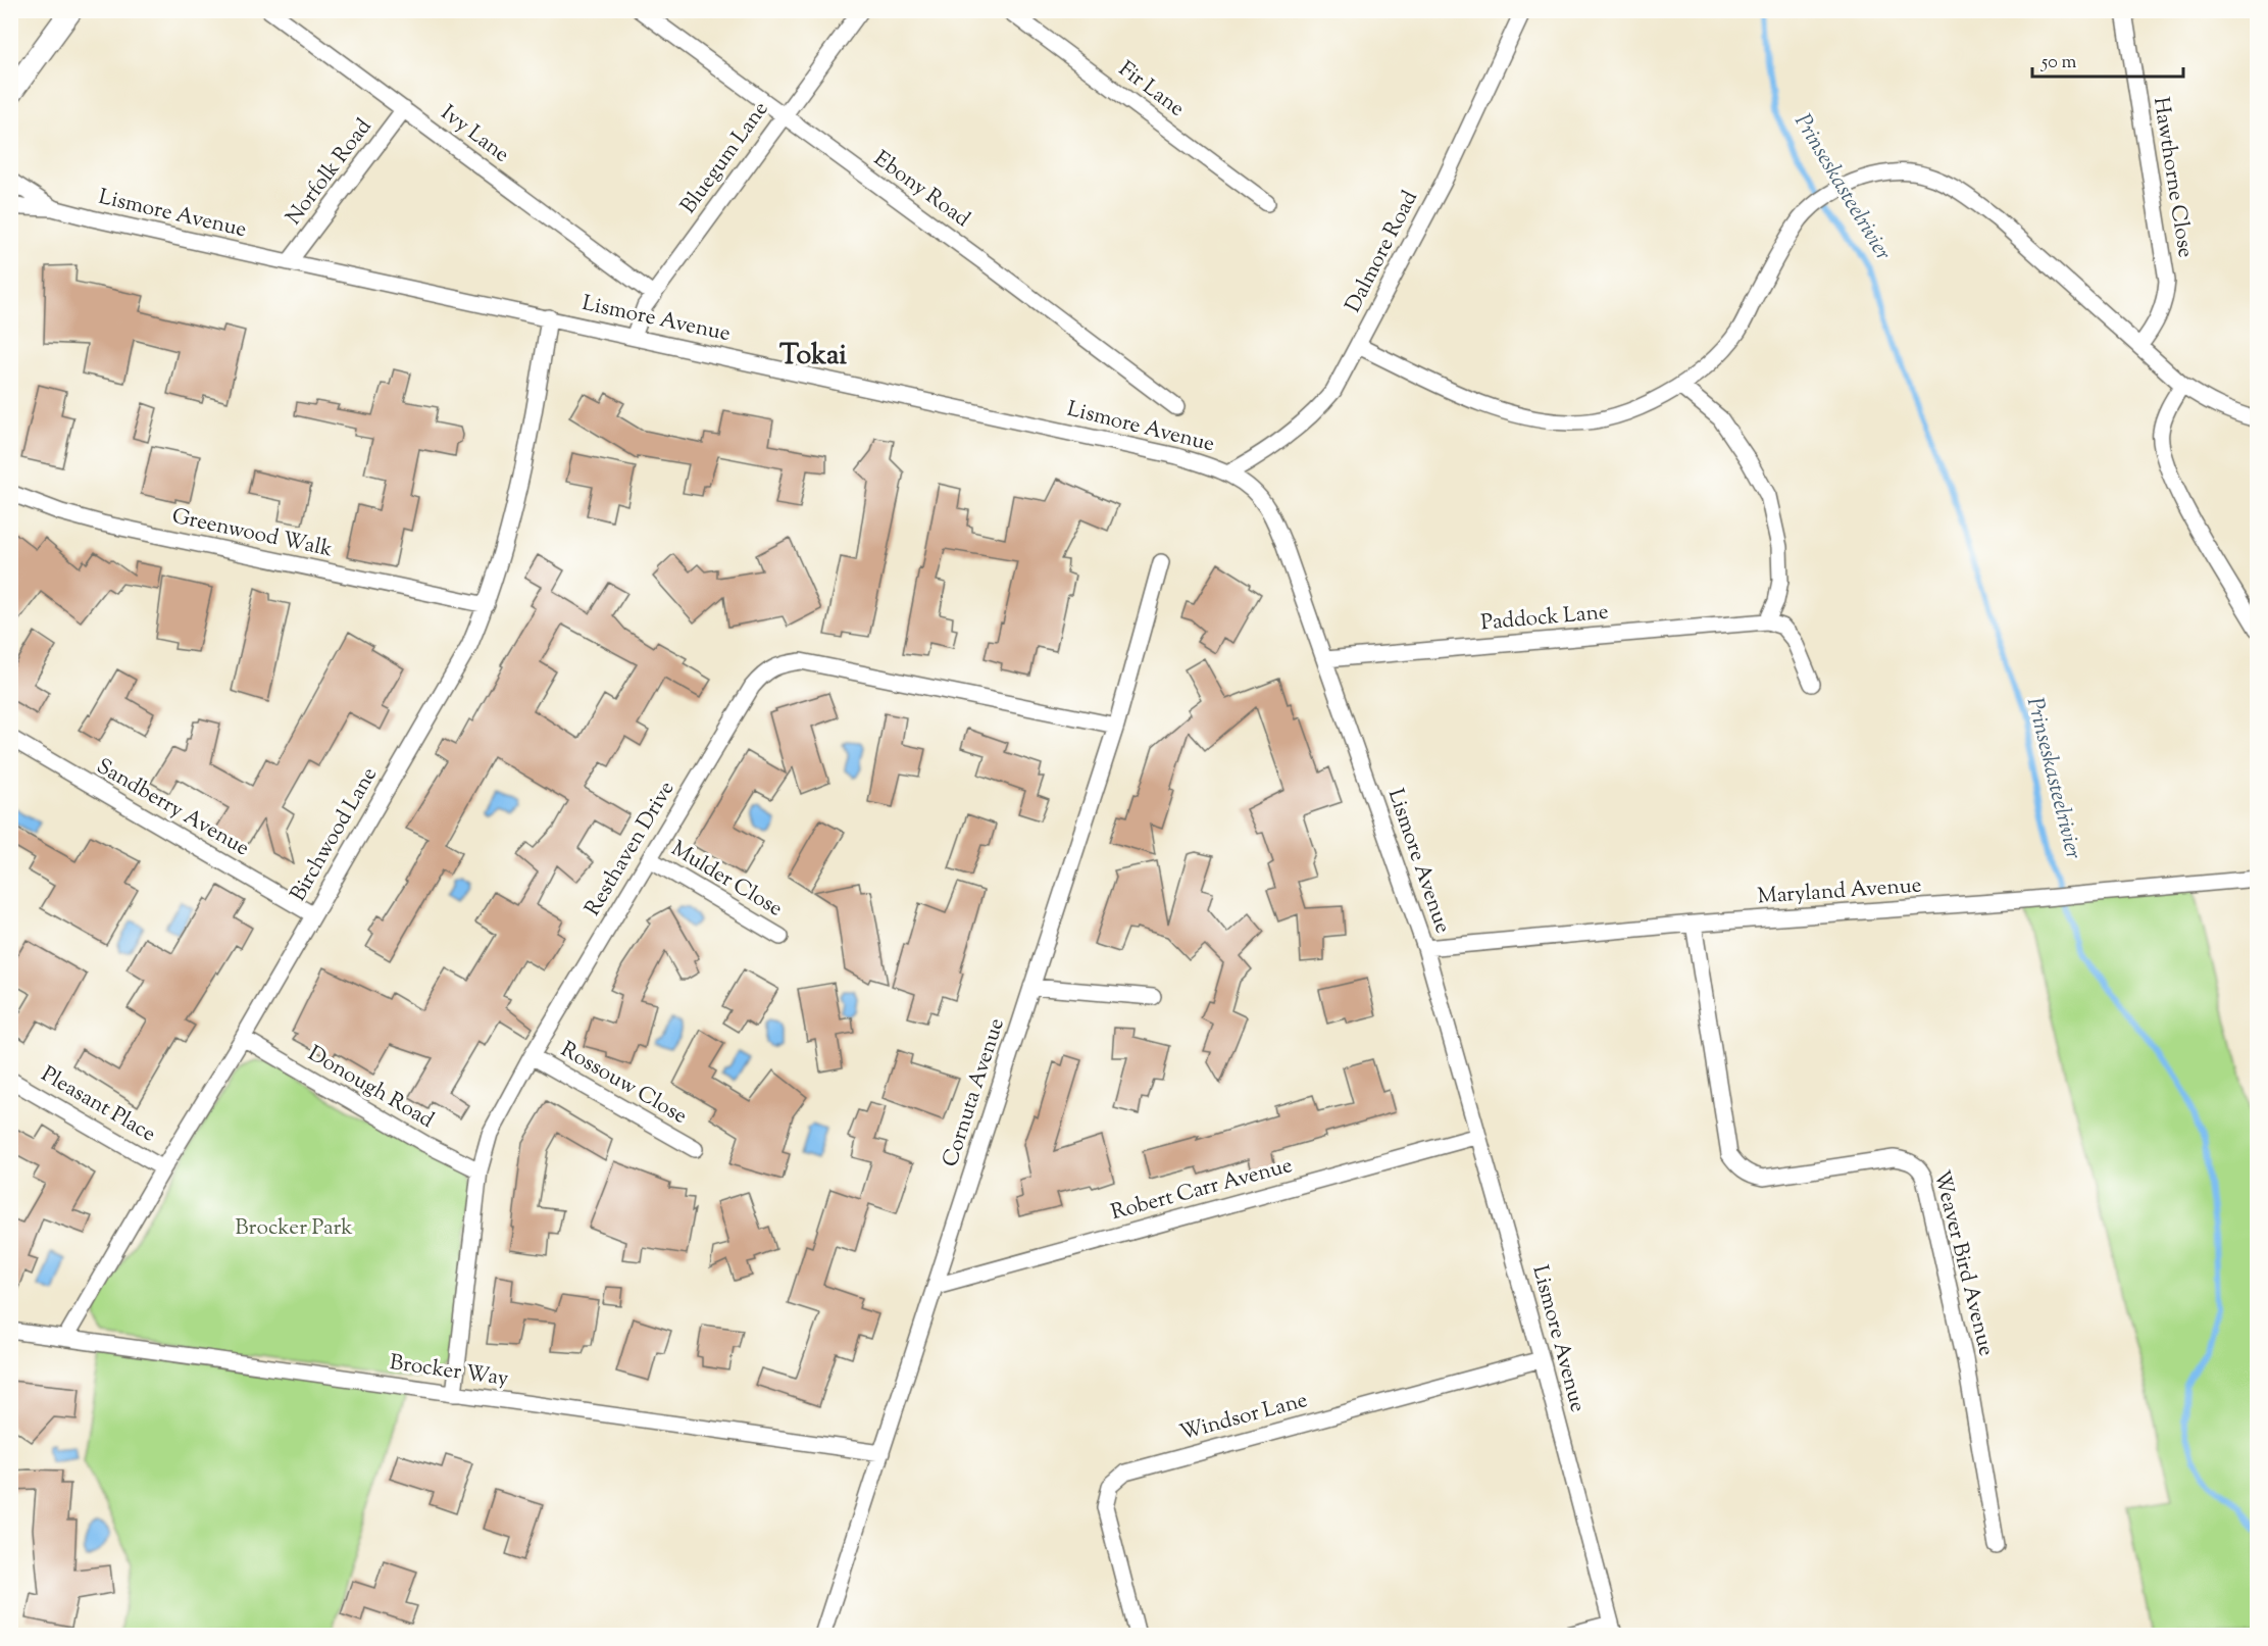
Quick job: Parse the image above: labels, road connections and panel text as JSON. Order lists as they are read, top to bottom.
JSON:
{
  "streets": {
    "street": [
      "Fir Lane",
      "Ivy Lane",
      "Bluegum Lane",
      "Norfolk Road",
      "Hawthorne Close",
      "Ebony Road",
      "Lismore Avenue",
      "Dalmore Road",
      "Greenwood Walk",
      "Paddock Lane",
      "Sandberry Avenue",
      "Birchwood Lane",
      "Resthaven Drive",
      "Mulder Close",
      "Maryland Avenue",
      "Rossouw Close",
      "Donough Road",
      "Cornuta Avenue",
      "Pleasant Place",
      "Robert Carr Avenue",
      "Weaver Bird Avenue",
      "Brocker Way",
      "Windsor Lane"
    ]
  },
  "crossings": [
    ["Ivy Lane", "Bluegum Lane"],
    ["Ivy Lane", "Norfolk Road"],
    ["Bluegum Lane", "Ebony Road"],
    ["Bluegum Lane", "Lismore Avenue"],
    ["Norfolk Road", "Lismore Avenue"],
    ["Lismore Avenue", "Dalmore Road"],
    ["Lismore Avenue", "Paddock Lane"],
    ["Lismore Avenue", "Birchwood Lane"],
    ["Lismore Avenue", "Maryland Avenue"],
    ["Lismore Avenue", "Robert Carr Avenue"],
    ["Lismore Avenue", "Windsor Lane"],
    ["Greenwood Walk", "Birchwood Lane"],
    ["Sandberry Avenue", "Birchwood Lane"],
    ["Birchwood Lane", "Donough Road"],
    ["Birchwood Lane", "Pleasant Place"],
    ["Birchwood Lane", "Brocker Way"],
    ["Resthaven Drive", "Mulder Close"],
    ["Resthaven Drive", "Rossouw Close"],
    ["Resthaven Drive", "Donough Road"],
    ["Resthaven Drive", "Cornuta Avenue"],
    ["Resthaven Drive", "Brocker Way"],
    ["Maryland Avenue", "Weaver Bird Avenue"],
    ["Cornuta Avenue", "Robert Carr Avenue"],
    ["Cornuta Avenue", "Brocker Way"]
  ],
  "districts": ["Tokai"],
  "water": ["Prinseskasteelrivier"],
  "parks": ["Brocker Park"],
  "scale_bar": "50 m"
}
